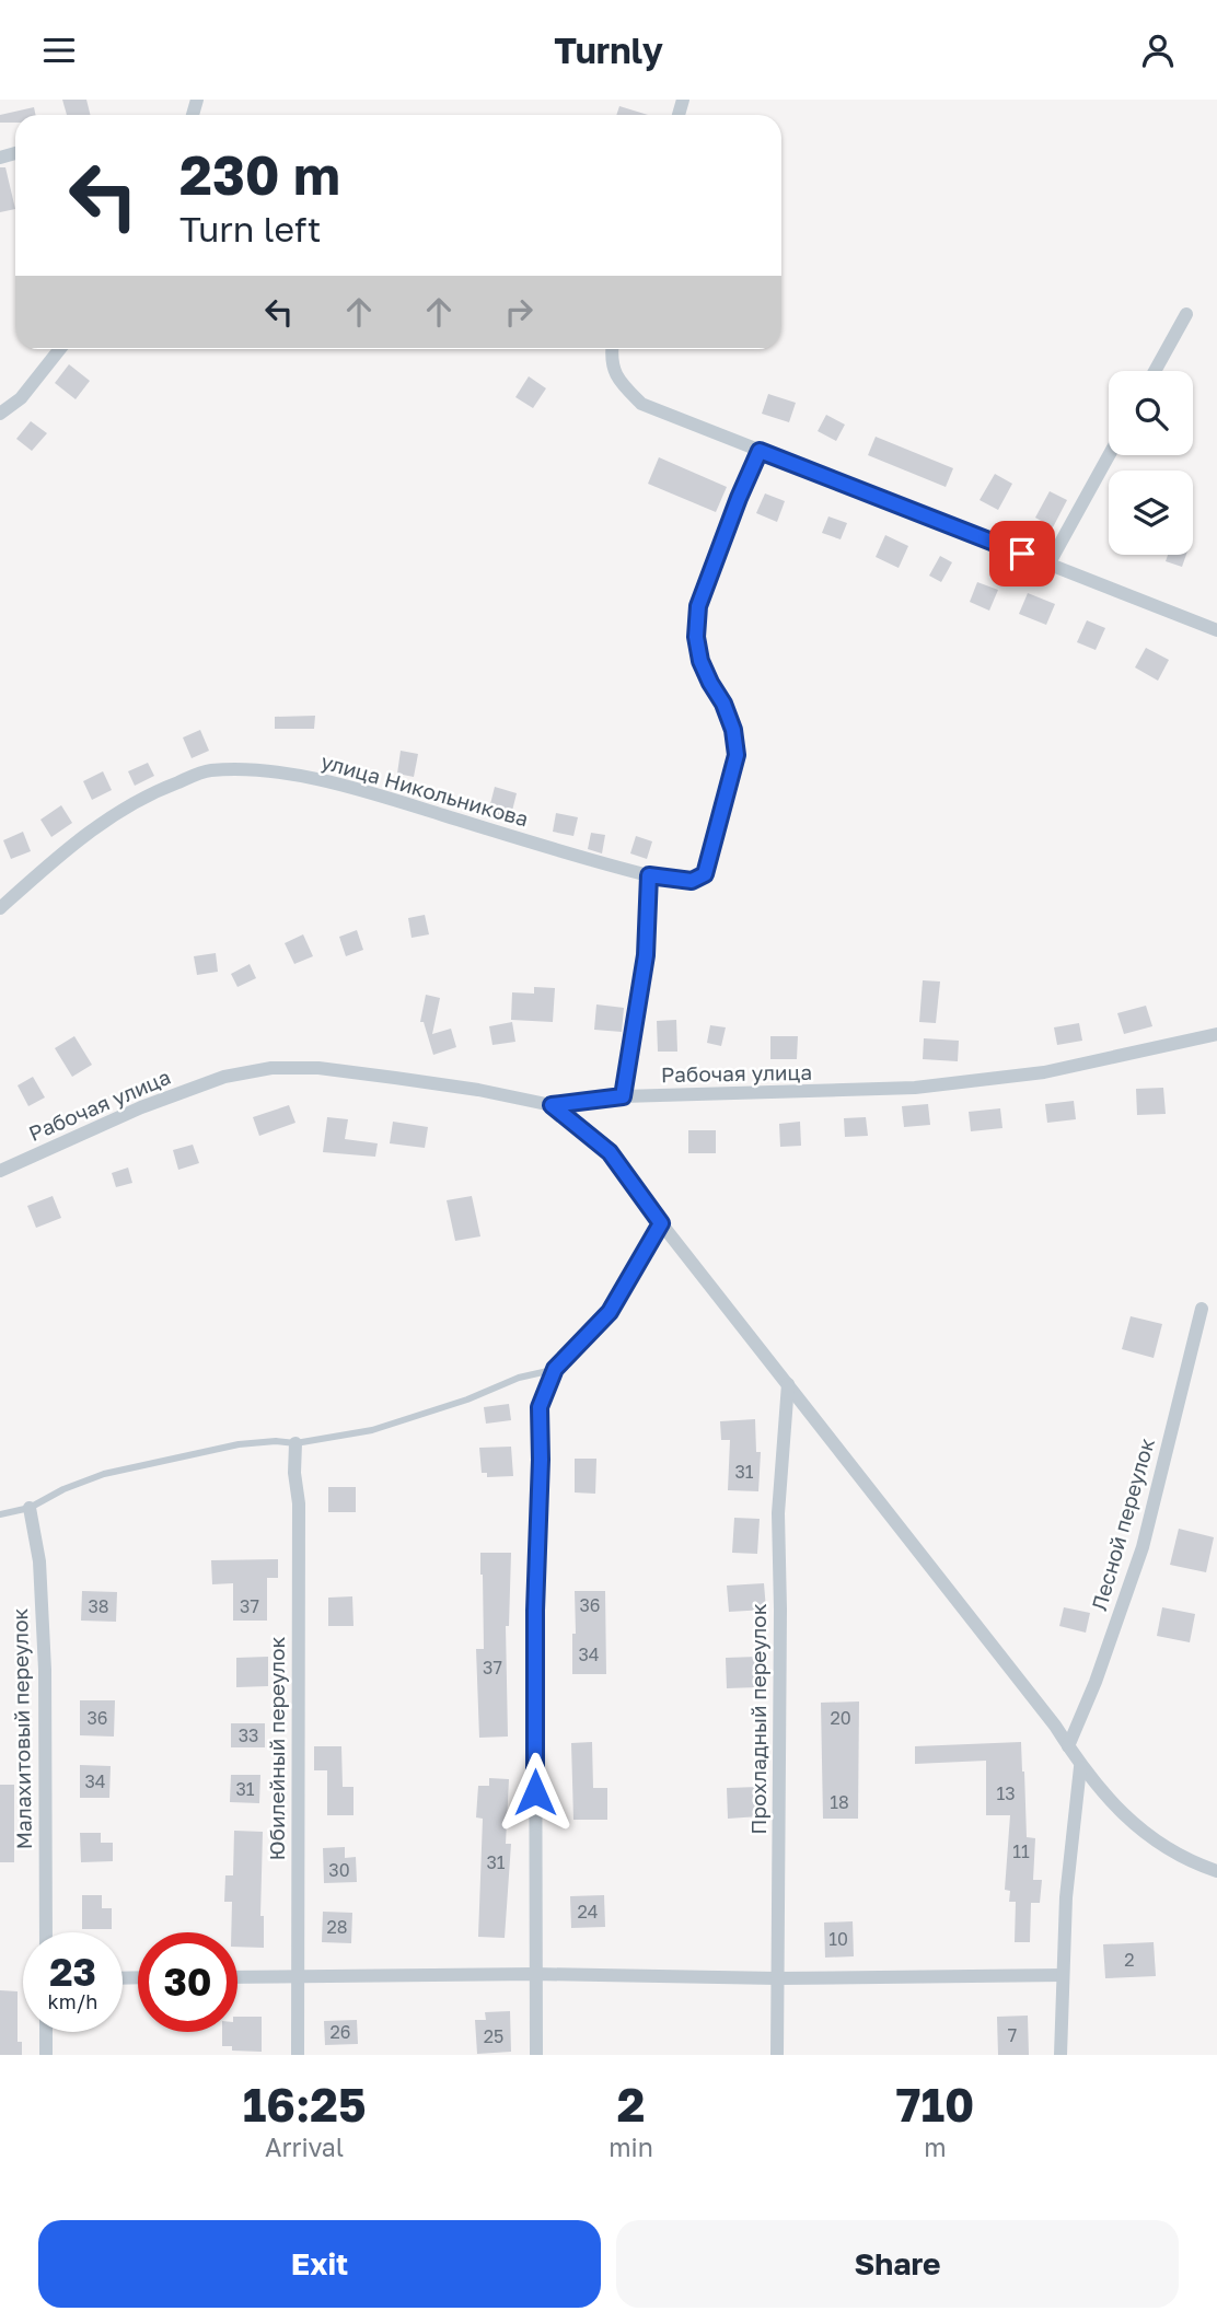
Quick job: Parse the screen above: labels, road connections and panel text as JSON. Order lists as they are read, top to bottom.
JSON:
{
  "streets": {
    "street": [
      "улица Никольникова",
      "Рабочая улица",
      "Лесной переулок",
      "Прохладный переулок",
      "Малахитовый переулок",
      "Юбилейный переулок"
    ]
  },
  "house_numbers": [
    "31",
    "36",
    "38",
    "37",
    "34",
    "37",
    "36",
    "20",
    "33",
    "34",
    "31",
    "13",
    "18",
    "11",
    "31",
    "30",
    "24",
    "28",
    "10",
    "2",
    "26",
    "7",
    "25"
  ],
  "page": {
    "header": "Turnly",
    "turn": ["230 m", "Turn left"],
    "speed": "23 km/h",
    "limit": "30",
    "eta": [
      "16:25",
      "Arrival",
      "2",
      "min",
      "710",
      "m"
    ],
    "buttons": ["Exit", "Share"]
  }
}
